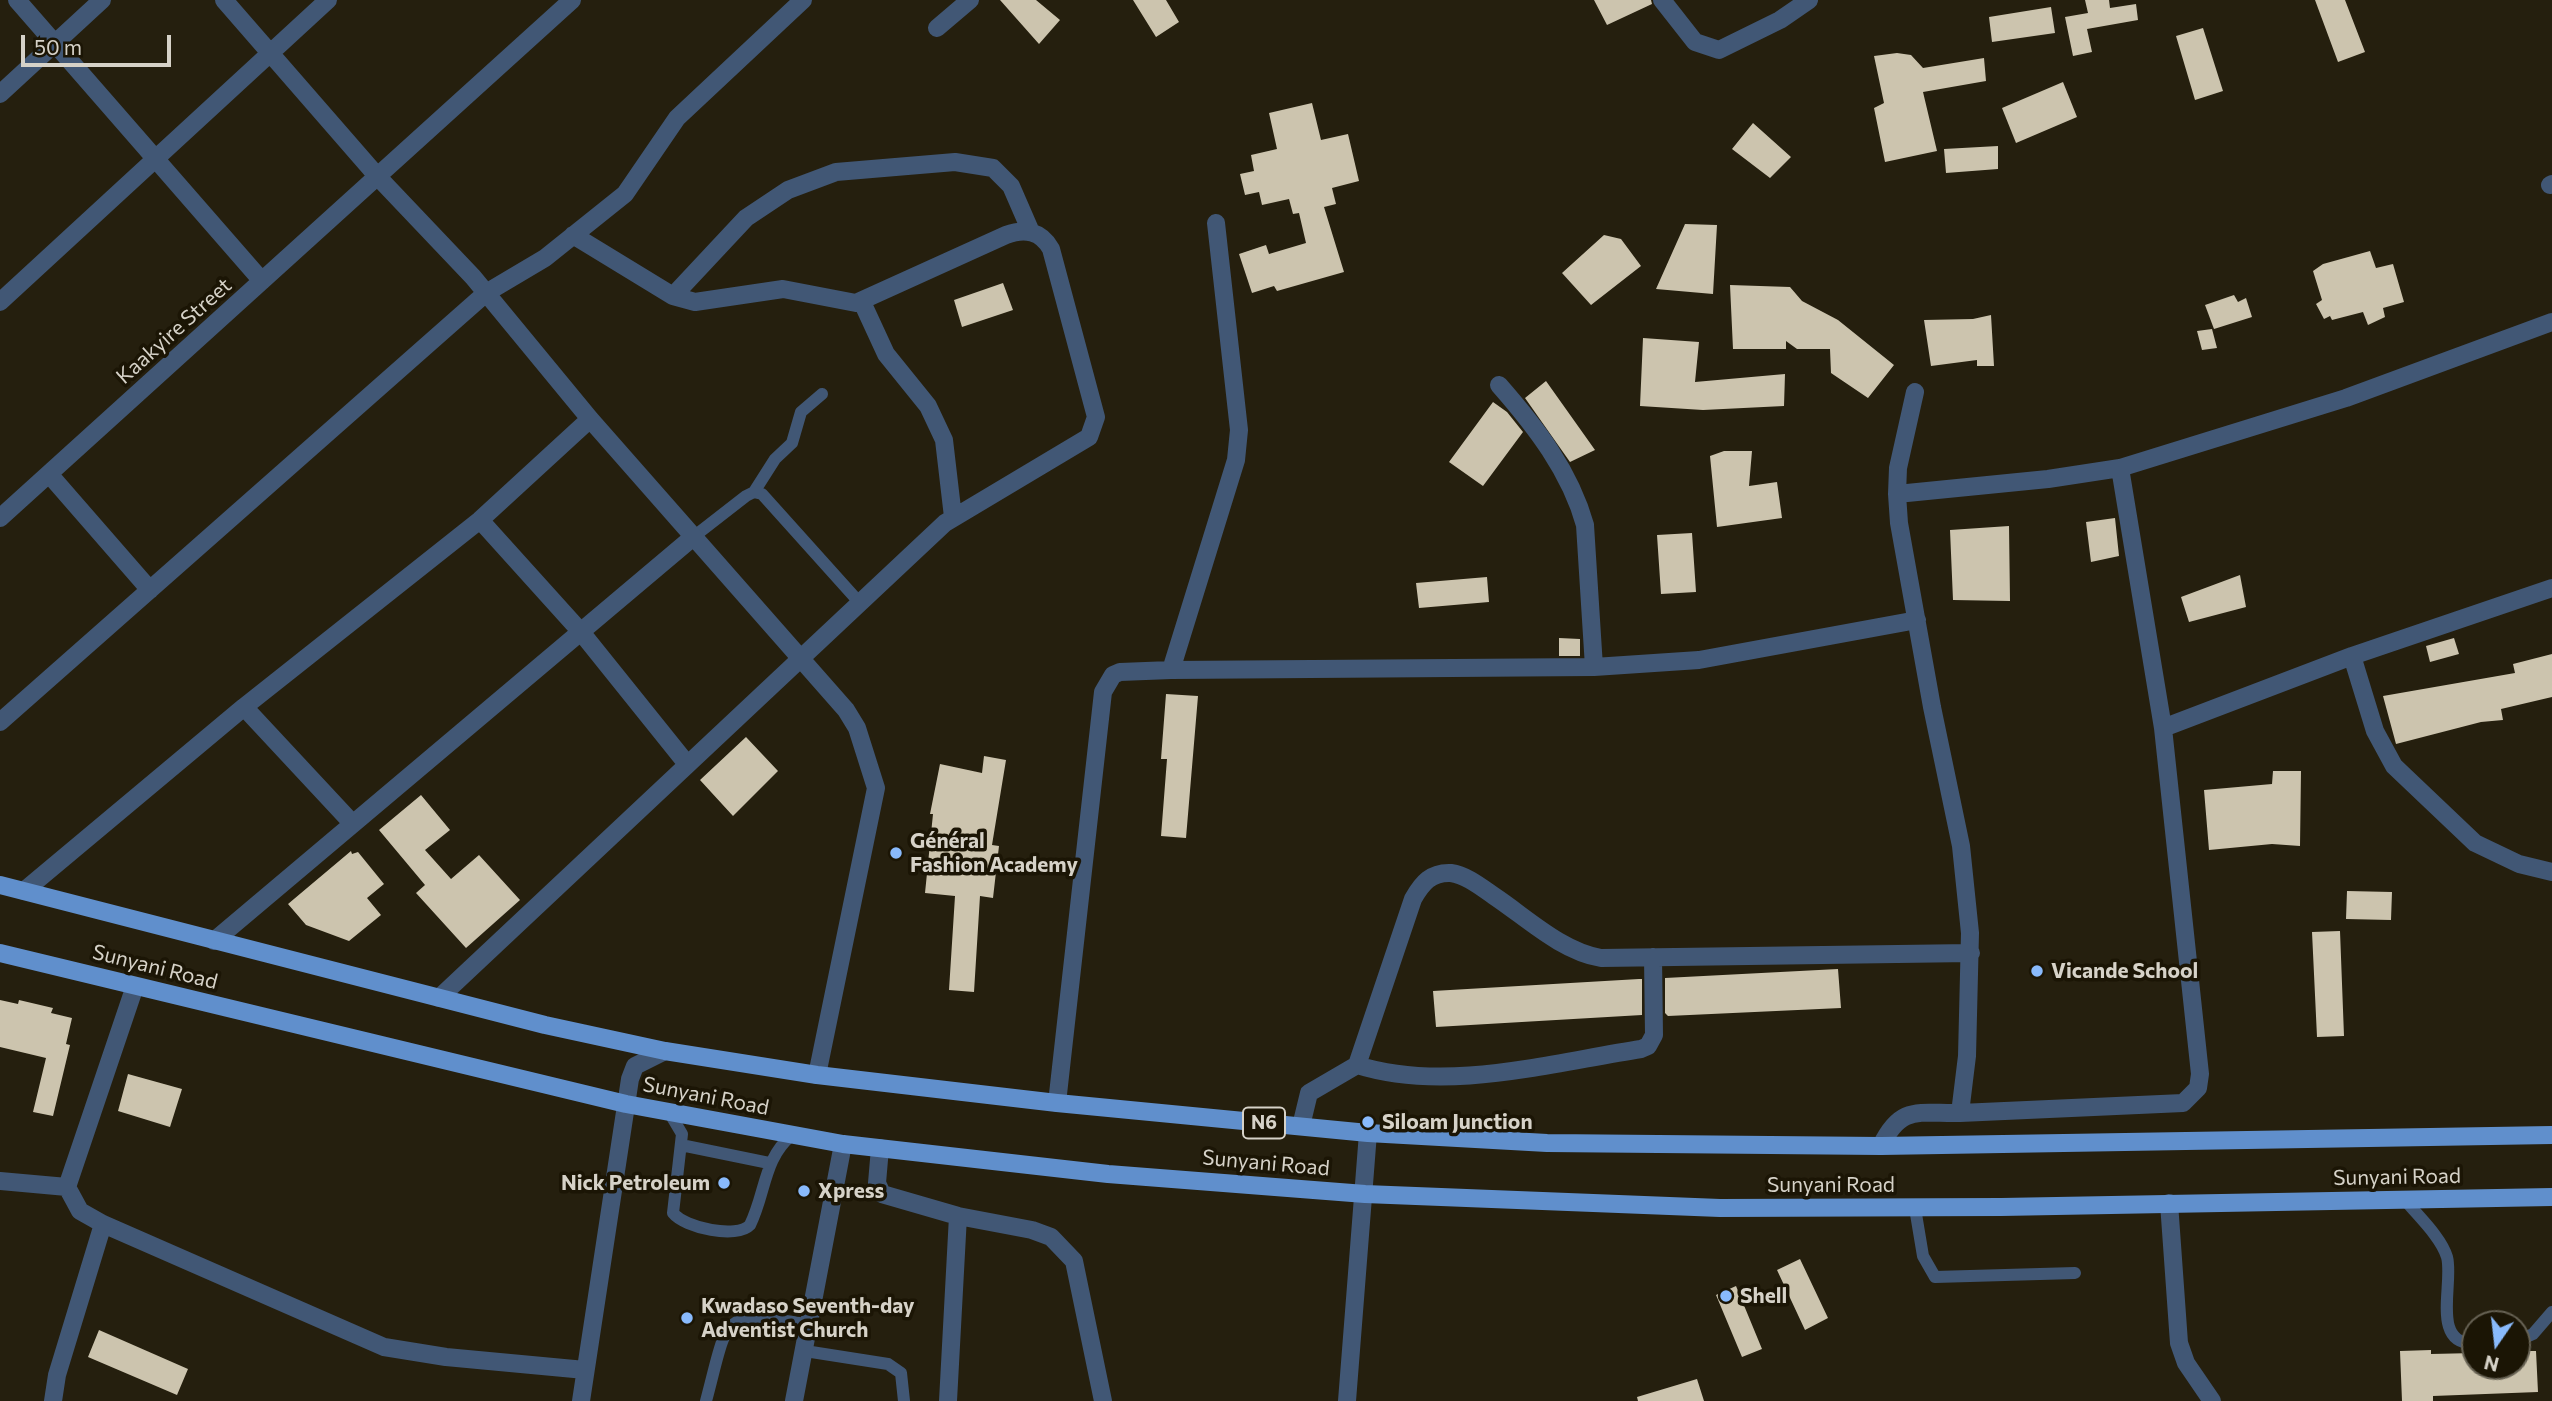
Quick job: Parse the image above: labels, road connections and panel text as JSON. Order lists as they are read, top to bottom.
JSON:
{
  "streets": {
    "main road": ["Sunyani Road", "N6"],
    "street": ["Kaakyire Street"]
  },
  "places": [
    "Général Fashion Academy",
    "Vicande School",
    "Siloam Junction",
    "Nick Petroleum",
    "Xpress",
    "Shell",
    "Kwadaso Seventh-day Adventist Church"
  ],
  "scale_bar": "50 m",
  "north": "bottom"
}
